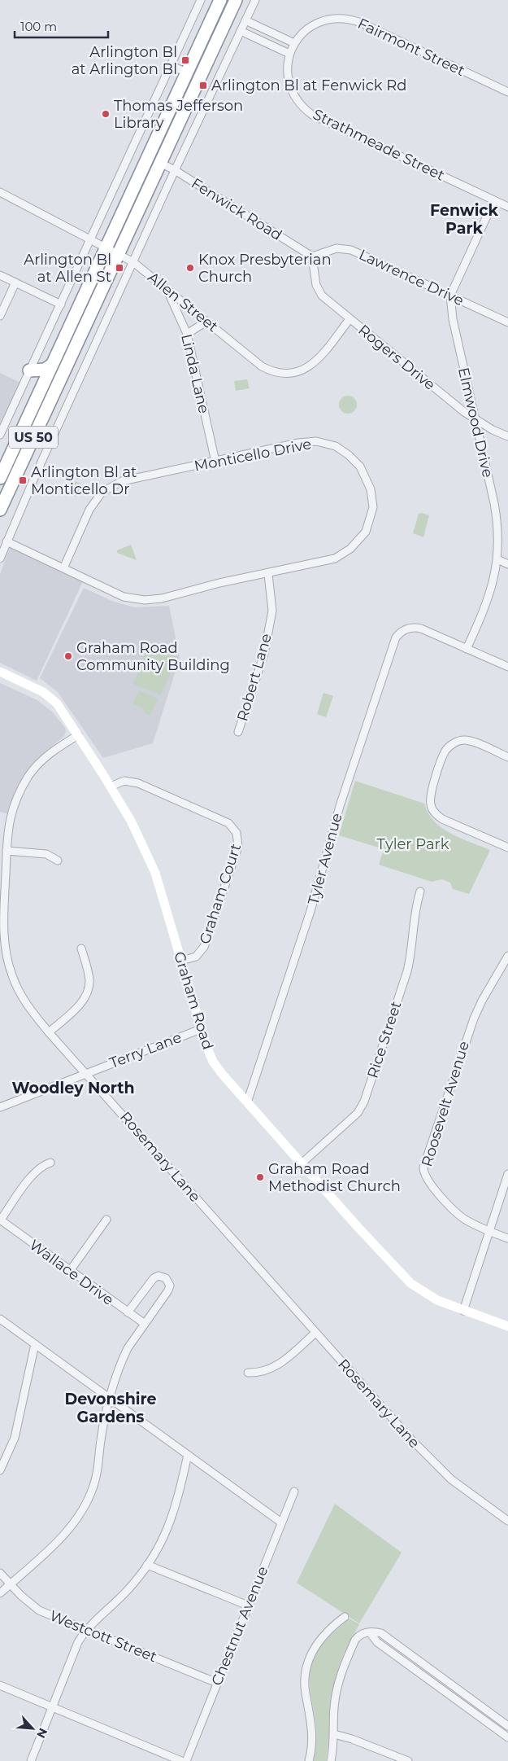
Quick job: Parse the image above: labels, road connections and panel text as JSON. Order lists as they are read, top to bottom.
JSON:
{
  "streets": {
    "highway": ["US 50"],
    "street": [
      "Fairmont Street",
      "Strathmeade Street",
      "Fenwick Road",
      "Lawrence Drive",
      "Allen Street",
      "Rogers Drive",
      "Linda Lane",
      "Elmwood Drive",
      "Monticello Drive",
      "Robert Lane",
      "Tyler Avenue",
      "Graham Court",
      "Graham Road",
      "Rice Street",
      "Terry Lane",
      "Roosevelt Avenue",
      "Rosemary Lane",
      "Wallace Drive",
      "Chestnut Avenue",
      "Westcott Street"
    ]
  },
  "crossings": [
    ["Fairmont Street", "Strathmeade Street"],
    ["Fenwick Road", "Lawrence Drive"],
    ["Fenwick Road", "Rogers Drive"],
    ["Fenwick Road", "US 50"],
    ["Lawrence Drive", "Rogers Drive"],
    ["Lawrence Drive", "Elmwood Drive"],
    ["Allen Street", "Rogers Drive"],
    ["Allen Street", "Linda Lane"],
    ["Allen Street", "US 50"],
    ["Rogers Drive", "Elmwood Drive"],
    ["Linda Lane", "Monticello Drive"],
    ["Elmwood Drive", "Tyler Avenue"],
    ["Monticello Drive", "Robert Lane"],
    ["Tyler Avenue", "Graham Road"],
    ["Graham Court", "Graham Road"],
    ["Graham Road", "Rice Street"],
    ["Graham Road", "Terry Lane"],
    ["Graham Road", "Rosemary Lane"],
    ["Terry Lane", "Rosemary Lane"],
    ["Chestnut Avenue", "Westcott Street"]
  ],
  "districts": ["Fenwick Park", "Woodley North", "Devonshire Gardens"],
  "parks": ["Tyler Park"],
  "places": {
    "transit": [
      "Arlington Bl at Arlington Bl",
      "Arlington Bl at Fenwick Rd",
      "Arlington Bl at Allen St",
      "Arlington Bl at Monticello Dr"
    ],
    "other": [
      "Thomas Jefferson Library",
      "Knox Presbyterian Church",
      "Graham Road Community Building",
      "Graham Road Methodist Church"
    ]
  },
  "scale_bar": "100 m",
  "north": "bottom right"
}
